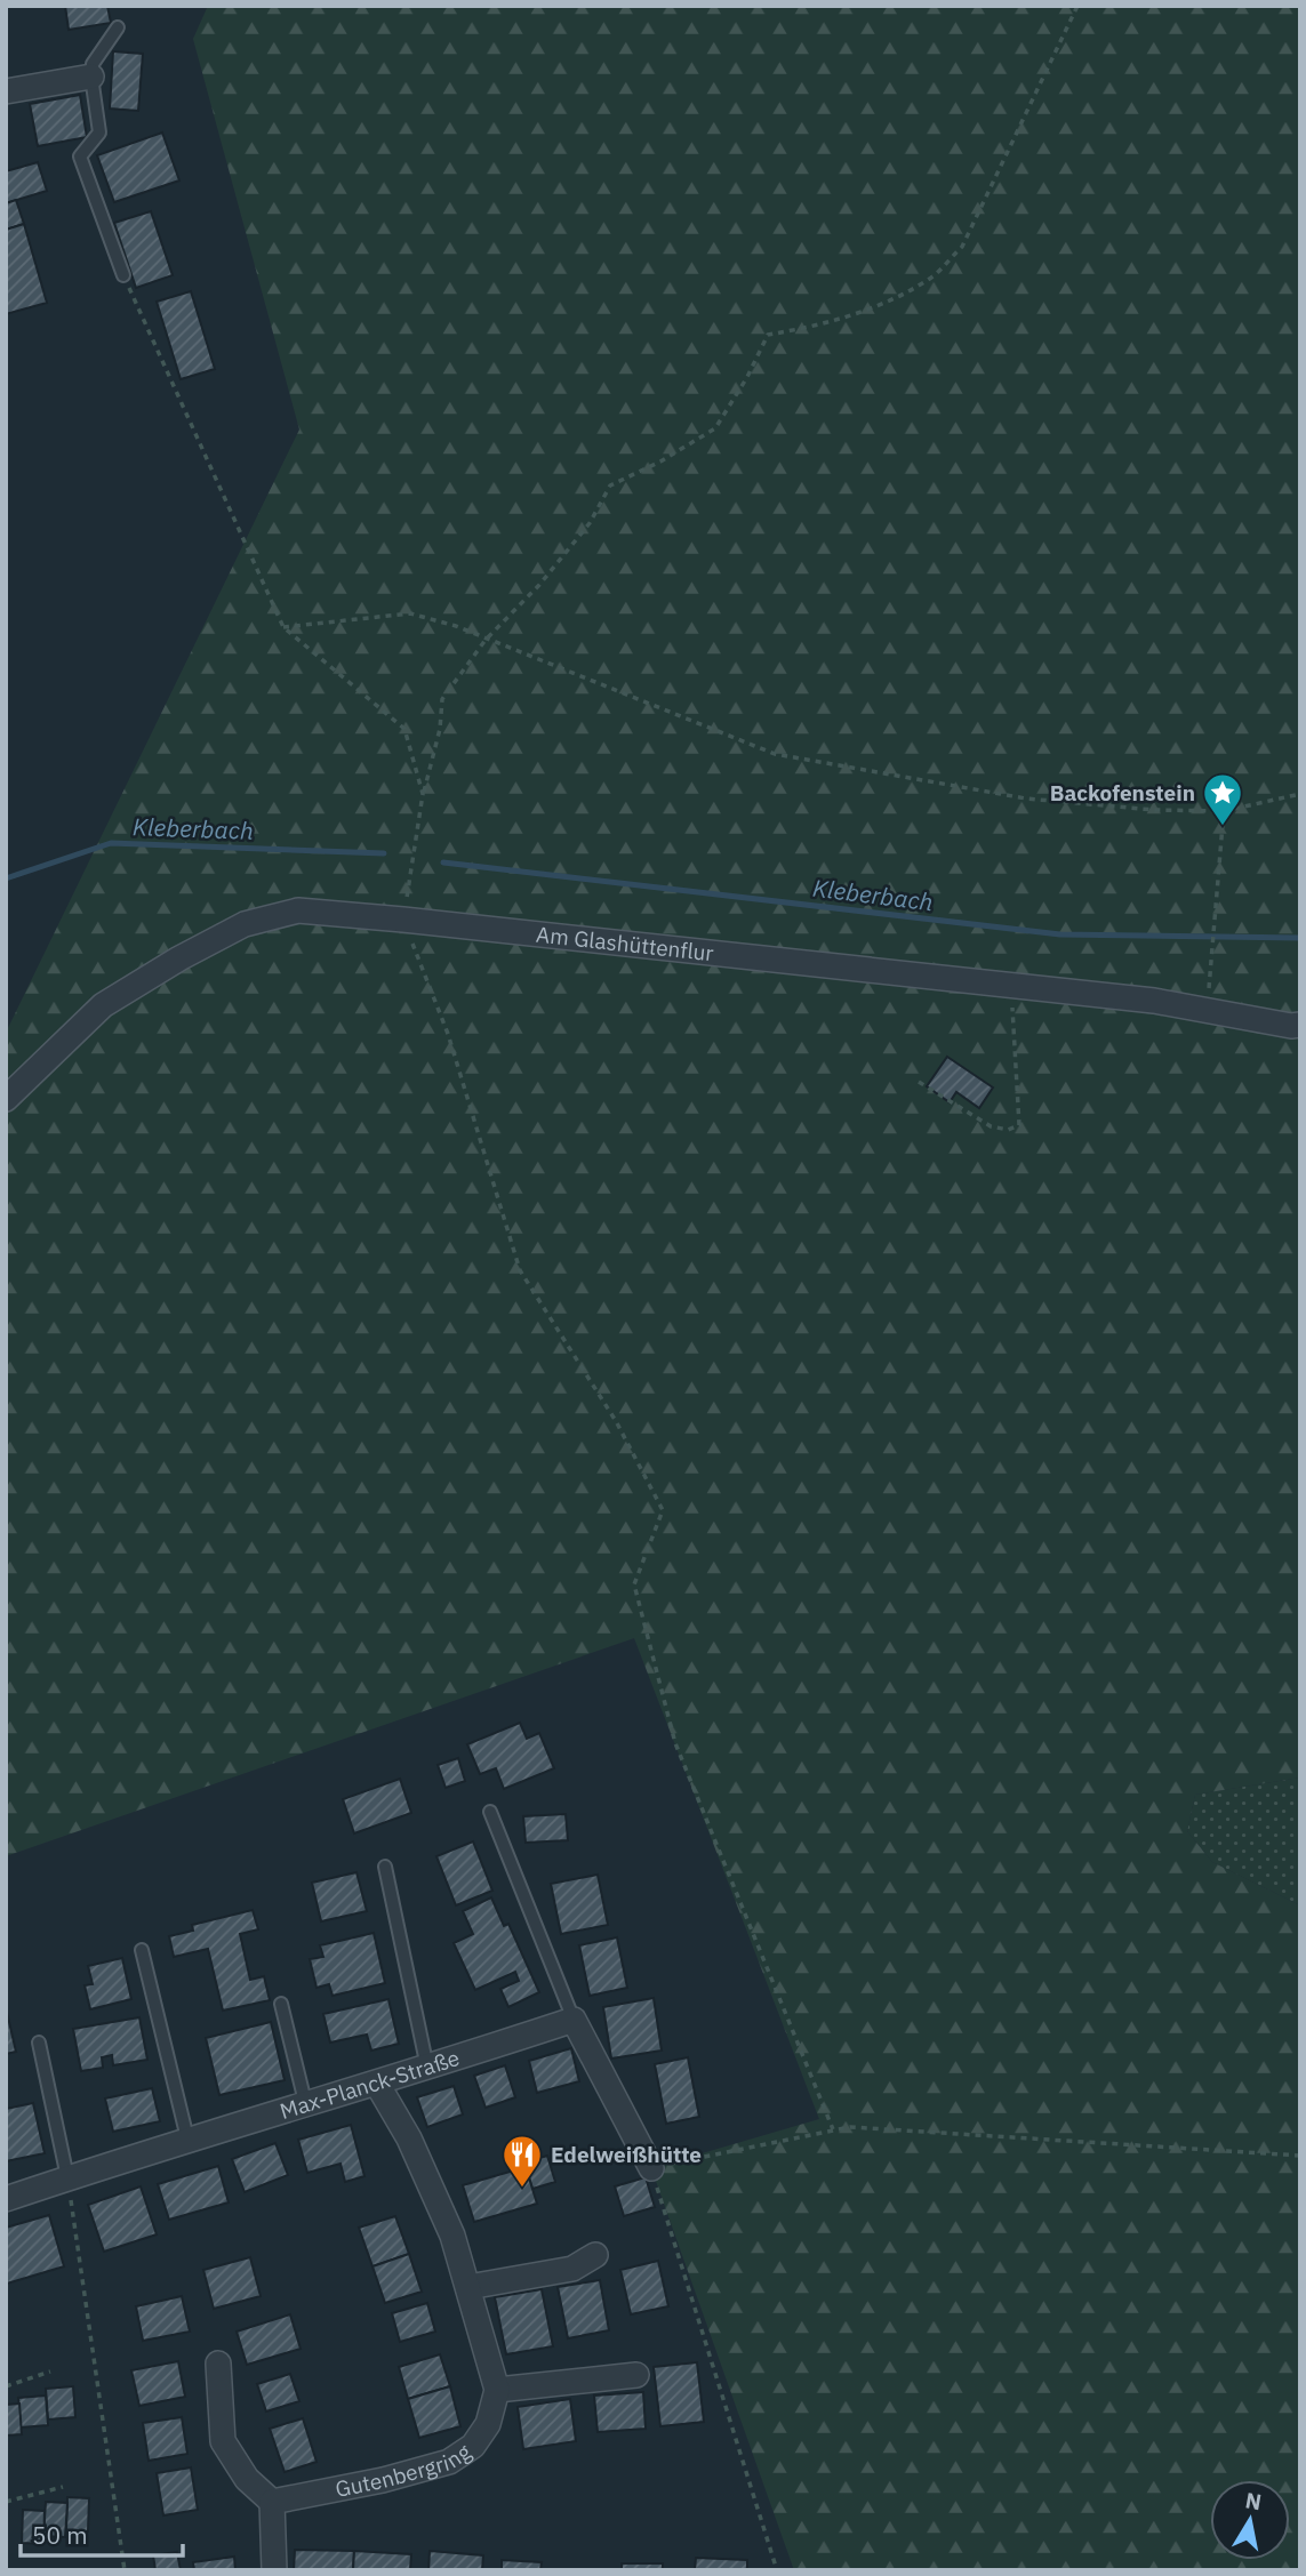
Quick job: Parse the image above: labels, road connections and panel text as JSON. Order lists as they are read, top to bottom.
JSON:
{
  "streets": {
    "street": ["Am Glashüttenflur", "Max-Planck-Straße", "Gutenbergring"]
  },
  "water": ["Kleberbach"],
  "places": {
    "place": ["Backofenstein"],
    "restaurant": ["Edelweißhütte"]
  },
  "scale_bar": "50 m",
  "north": "top"
}
